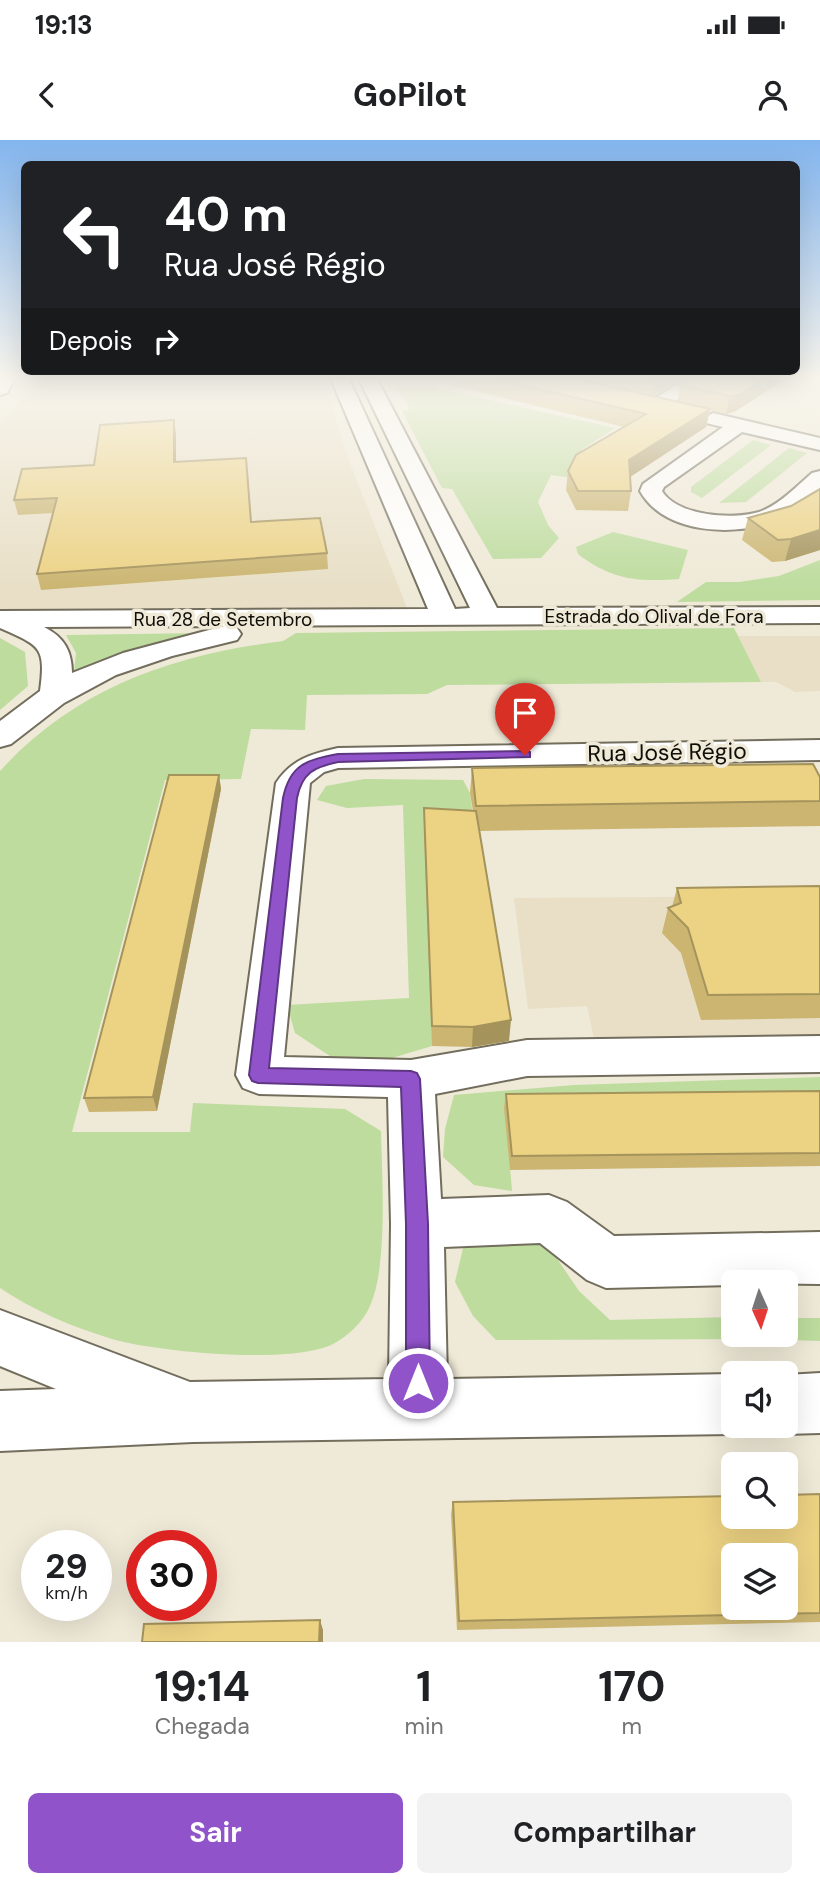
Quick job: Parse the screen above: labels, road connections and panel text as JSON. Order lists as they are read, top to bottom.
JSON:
{
  "streets": {
    "street": ["Estrada do Olival de Fora", "Rua 28 de Setembro", "Rua José Régio"]
  },
  "crossings": [
    ["Estrada do Olival de Fora", "Rua 28 de Setembro"]
  ],
  "north": "bottom",
  "page": {
    "status": "19:13",
    "header": "GoPilot",
    "turn": ["40 m", "Rua José Régio"],
    "then": "Depois",
    "speed": "29 km/h",
    "limit": "30",
    "eta": [
      "19:14",
      "Chegada",
      "1",
      "min",
      "170",
      "m"
    ],
    "buttons": ["Sair", "Compartilhar"]
  }
}
